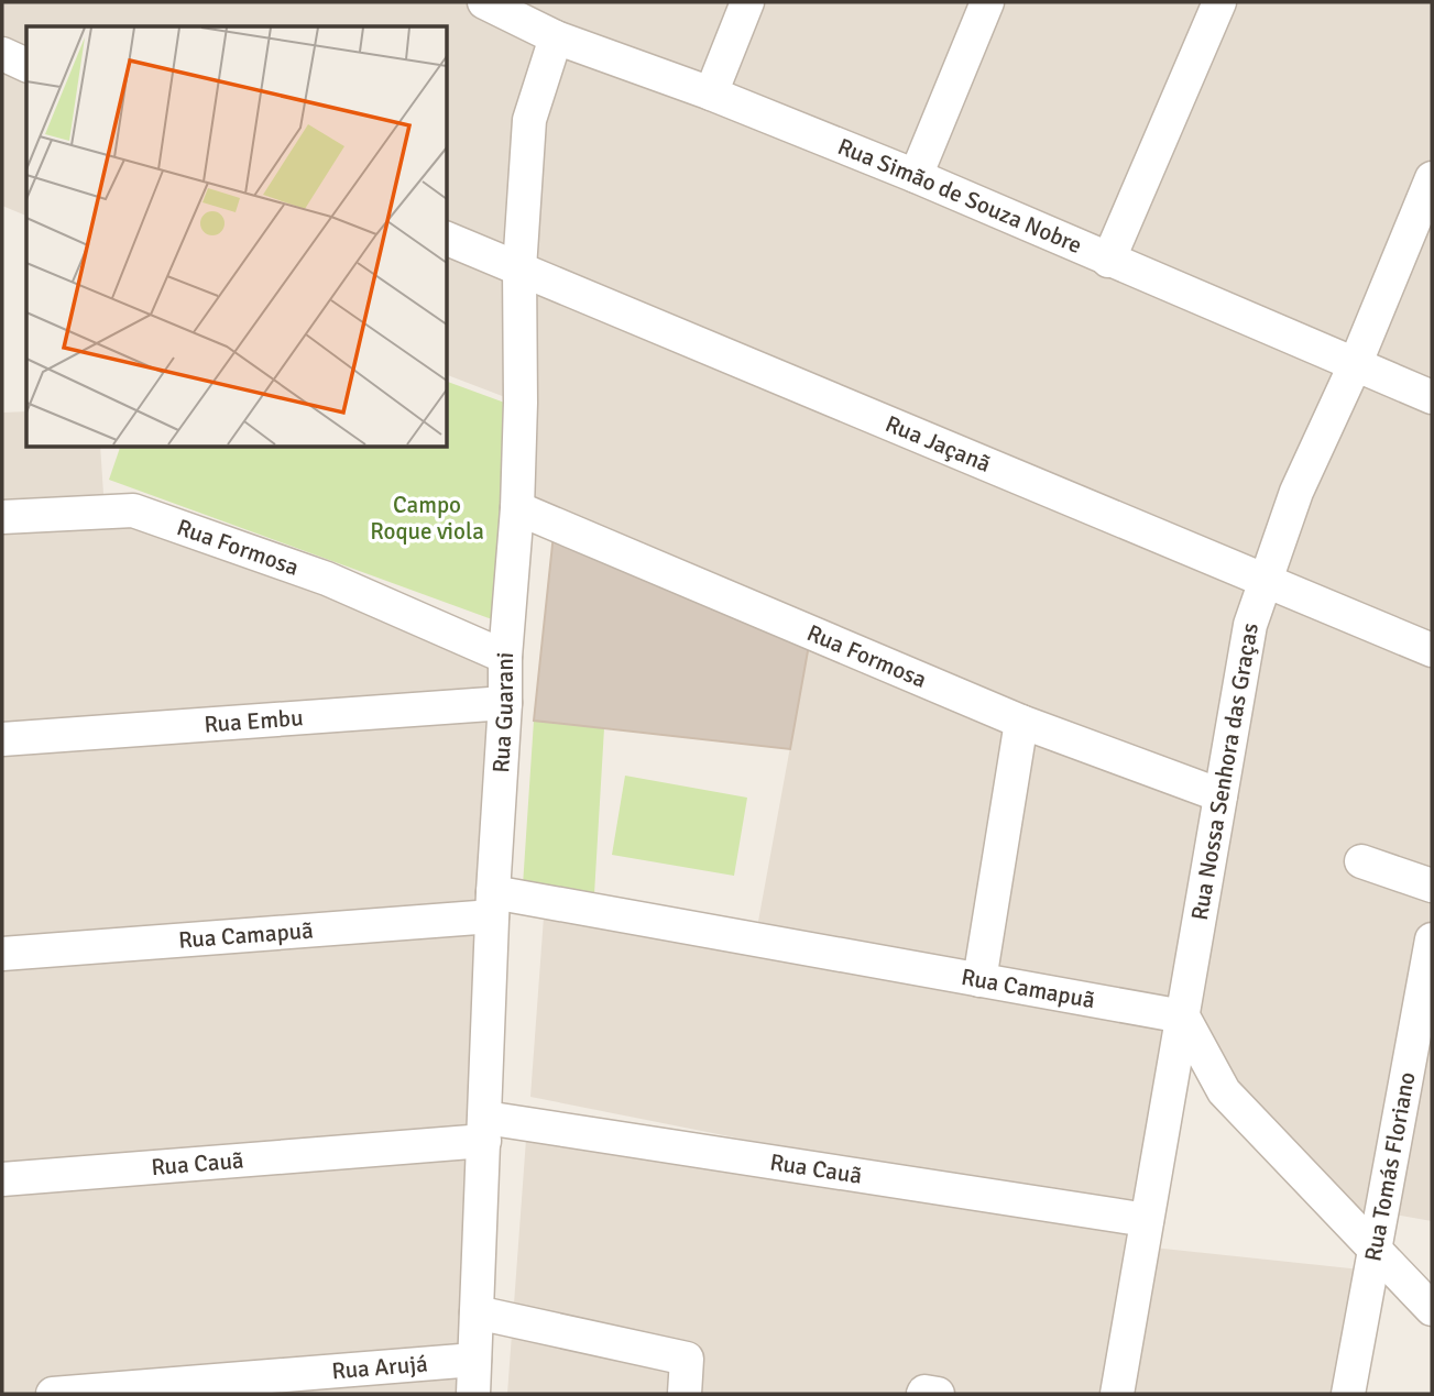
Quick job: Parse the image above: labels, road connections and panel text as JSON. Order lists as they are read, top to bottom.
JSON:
{
  "streets": {
    "street": [
      "Rua Simão de Souza Nobre",
      "Rua Jaçanã",
      "Rua Formosa",
      "Rua Guarani",
      "Rua Embu",
      "Rua Nossa Senhora das Graças",
      "Rua Camapuã",
      "Rua Cauã",
      "Rua Tomás Floriano",
      "Rua Arujá"
    ]
  },
  "crossings": [
    ["Rua Simão de Souza Nobre", "Rua Guarani"],
    ["Rua Simão de Souza Nobre", "Rua Nossa Senhora das Graças"],
    ["Rua Jaçanã", "Rua Guarani"],
    ["Rua Jaçanã", "Rua Nossa Senhora das Graças"],
    ["Rua Formosa", "Rua Guarani"],
    ["Rua Formosa", "Rua Nossa Senhora das Graças"],
    ["Rua Guarani", "Rua Embu"],
    ["Rua Guarani", "Rua Camapuã"],
    ["Rua Guarani", "Rua Cauã"],
    ["Rua Guarani", "Rua Arujá"],
    ["Rua Nossa Senhora das Graças", "Rua Camapuã"],
    ["Rua Nossa Senhora das Graças", "Rua Cauã"]
  ],
  "parks": ["Campo Roque viola"]
}
